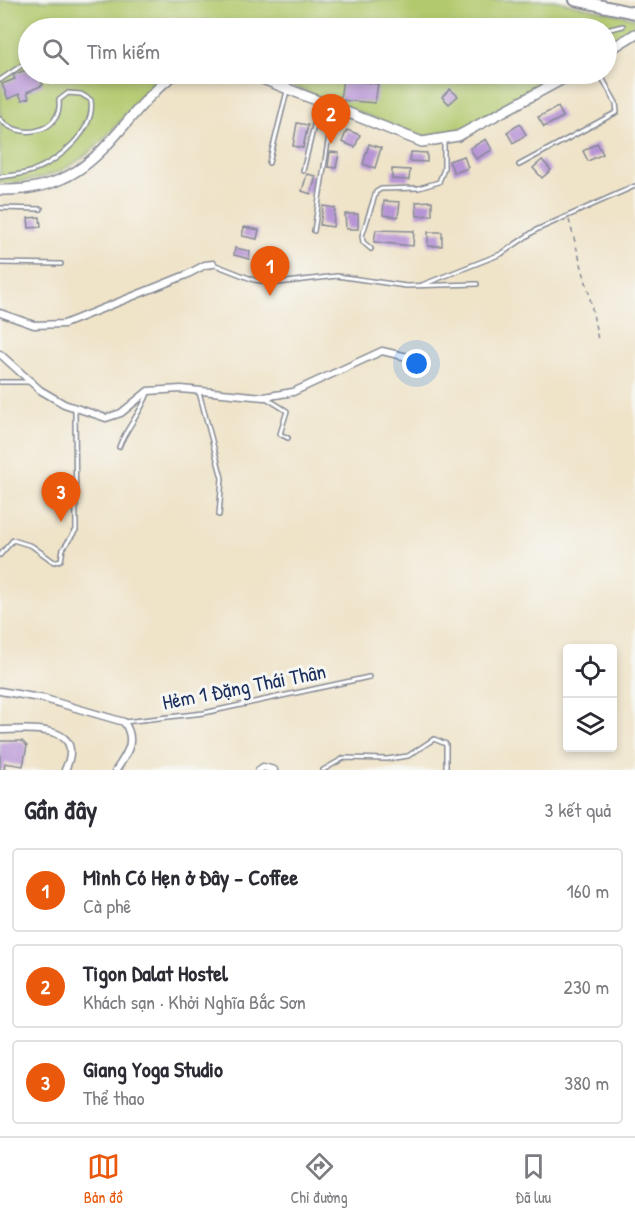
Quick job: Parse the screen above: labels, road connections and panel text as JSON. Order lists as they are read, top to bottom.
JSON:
{
  "streets": {
    "lane": ["Hẻm 1 Đặng Thái Thân"]
  },
  "page": {
    "search": "Tìm kiếm",
    "pins": ["2", "1", "3"],
    "heading": ["Gần đây", "3 kết quả"],
    "list": [
      {
        "mark": "1",
        "name": "Mình Có Hẹn ở Đây - Coffee",
        "note": "Cà phê",
        "value": "160 m"
      },
      {
        "mark": "2",
        "name": "Tigon Dalat Hostel",
        "note": "Khách sạn · Khởi Nghĩa Bắc Sơn",
        "value": "230 m"
      },
      {
        "mark": "3",
        "name": "Giang Yoga Studio",
        "note": "Thể thao",
        "value": "380 m"
      }
    ],
    "nav": ["Bản đồ", "Chỉ đường", "Đã lưu"]
  }
}
